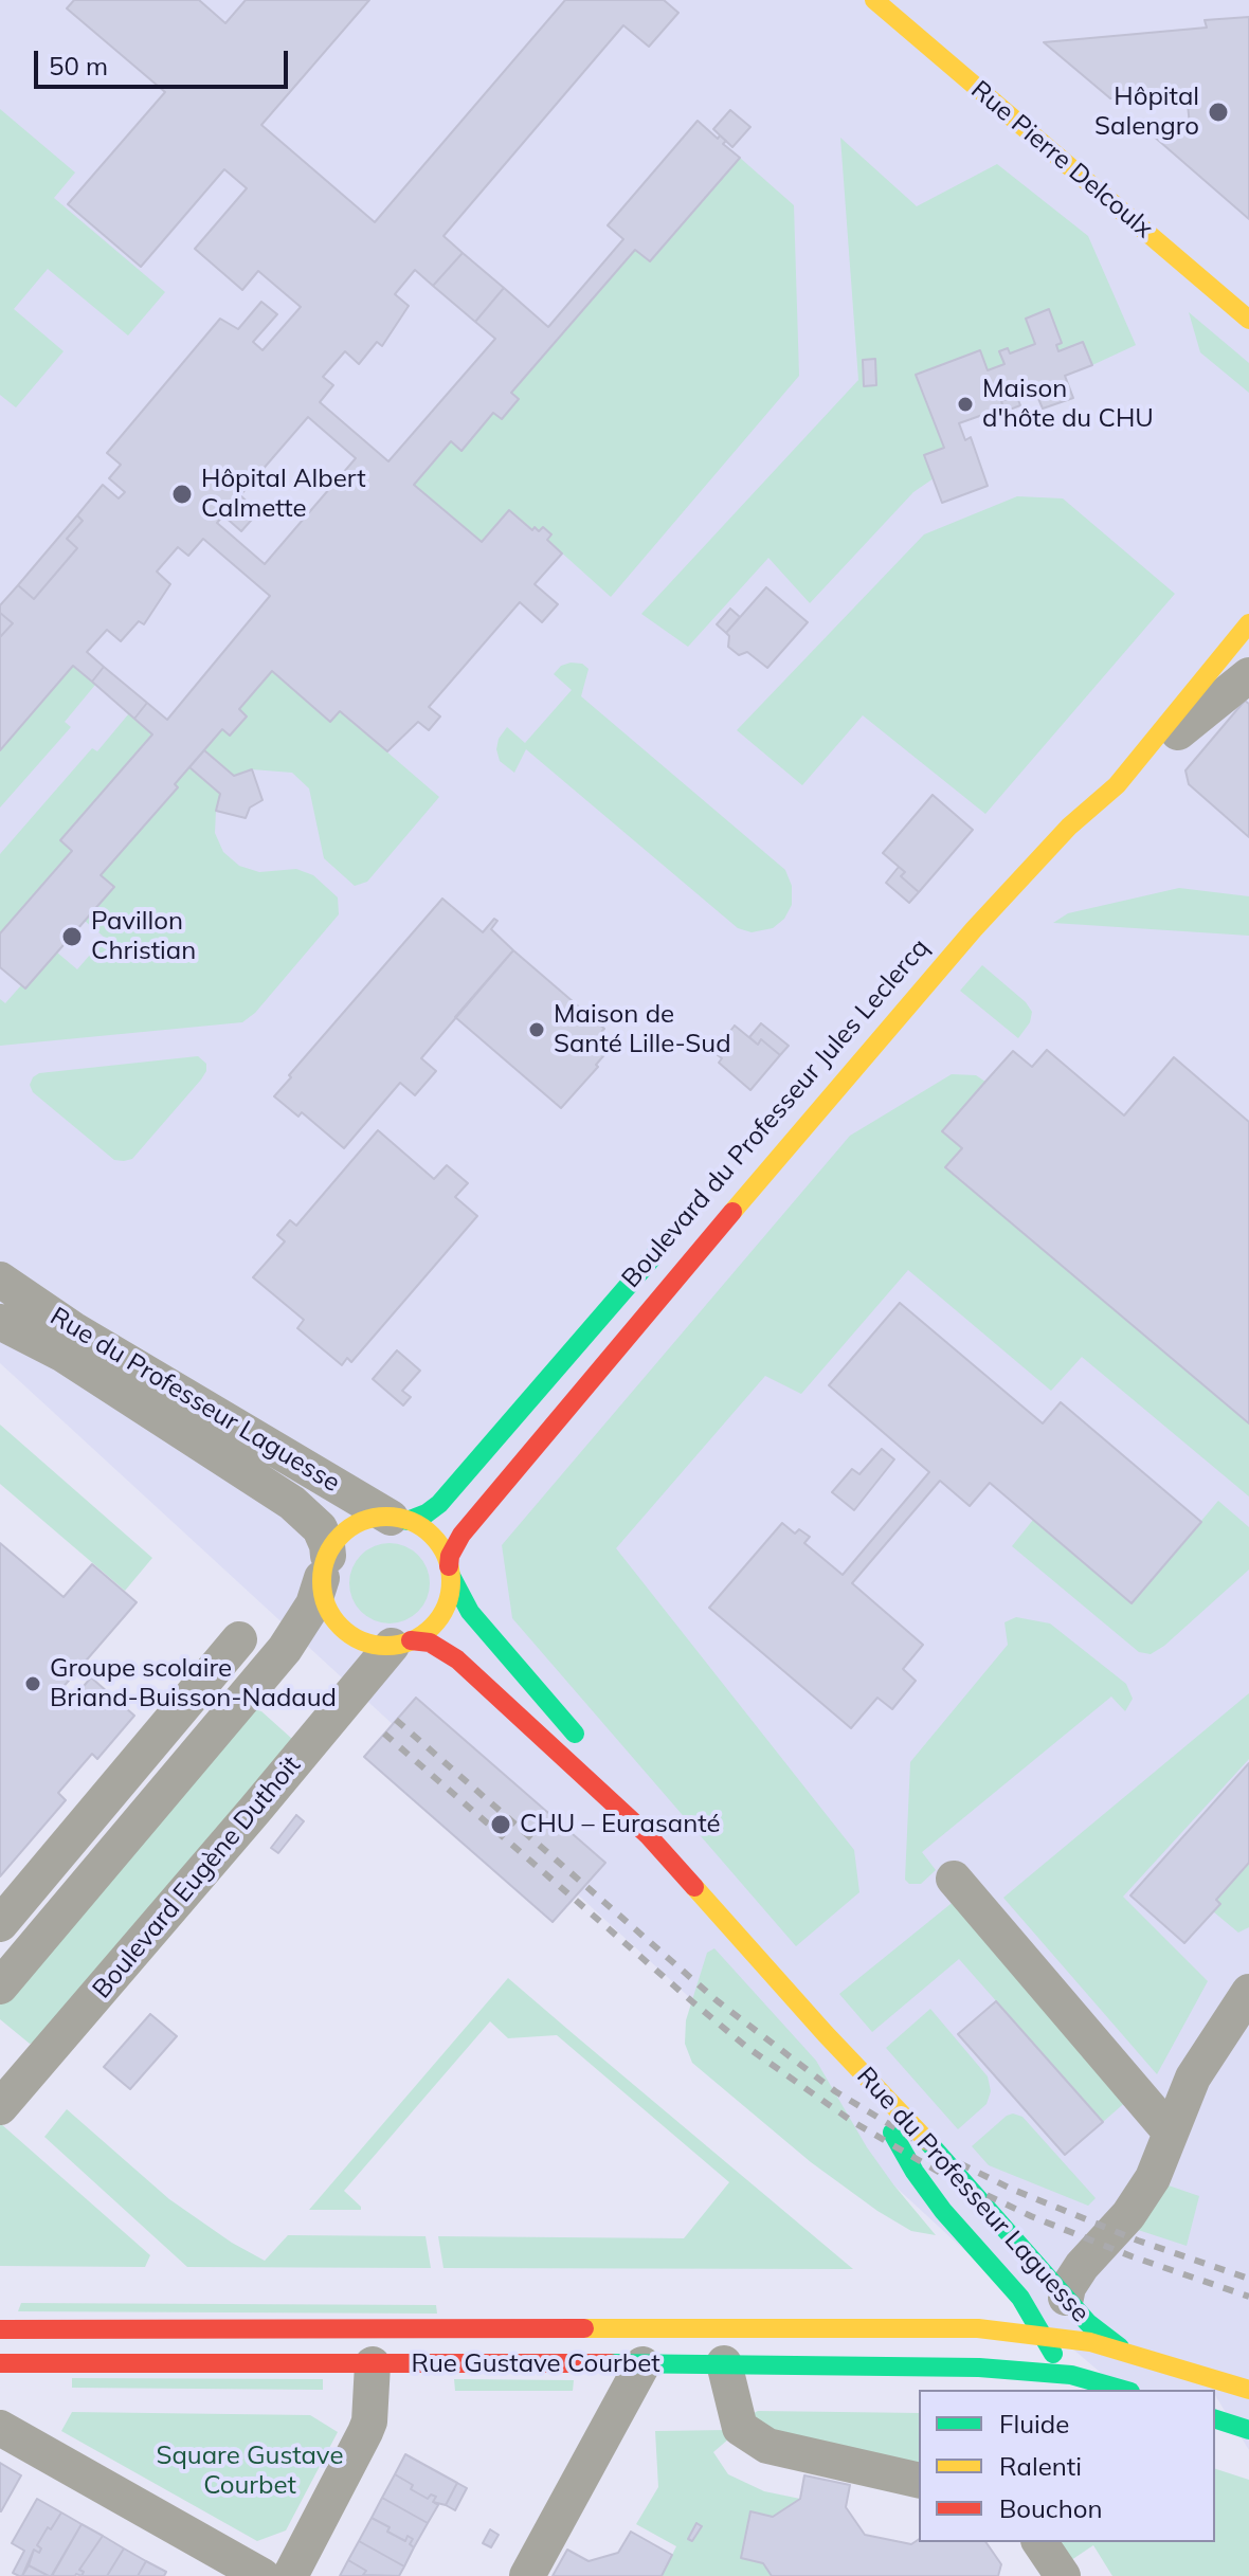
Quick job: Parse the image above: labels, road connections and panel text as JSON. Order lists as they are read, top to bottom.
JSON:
{
  "streets": {
    "street": [
      "Rue Pierre Delcoulx",
      "Boulevard du Professeur Jules Leclercq",
      "Rue du Professeur Laguesse",
      "Boulevard Eugène Duthoit",
      "Rue Gustave Courbet"
    ]
  },
  "crossings": [
    ["Boulevard du Professeur Jules Leclercq", "Rue du Professeur Laguesse"],
    ["Boulevard du Professeur Jules Leclercq", "Boulevard Eugène Duthoit"],
    ["Rue du Professeur Laguesse", "Boulevard Eugène Duthoit"],
    ["Rue du Professeur Laguesse", "Rue Gustave Courbet"]
  ],
  "parks": ["Square Gustave Courbet"],
  "places": [
    "Hôpital Salengro",
    "Maison d'hôte du CHU",
    "Hôpital Albert Calmette",
    "Pavillon Christian",
    "Maison de Santé Lille-Sud",
    "Groupe scolaire Briand-Buisson-Nadaud",
    "CHU – Eurasanté"
  ],
  "legend": ["Fluide", "Ralenti", "Bouchon"],
  "scale_bar": "50 m"
}
